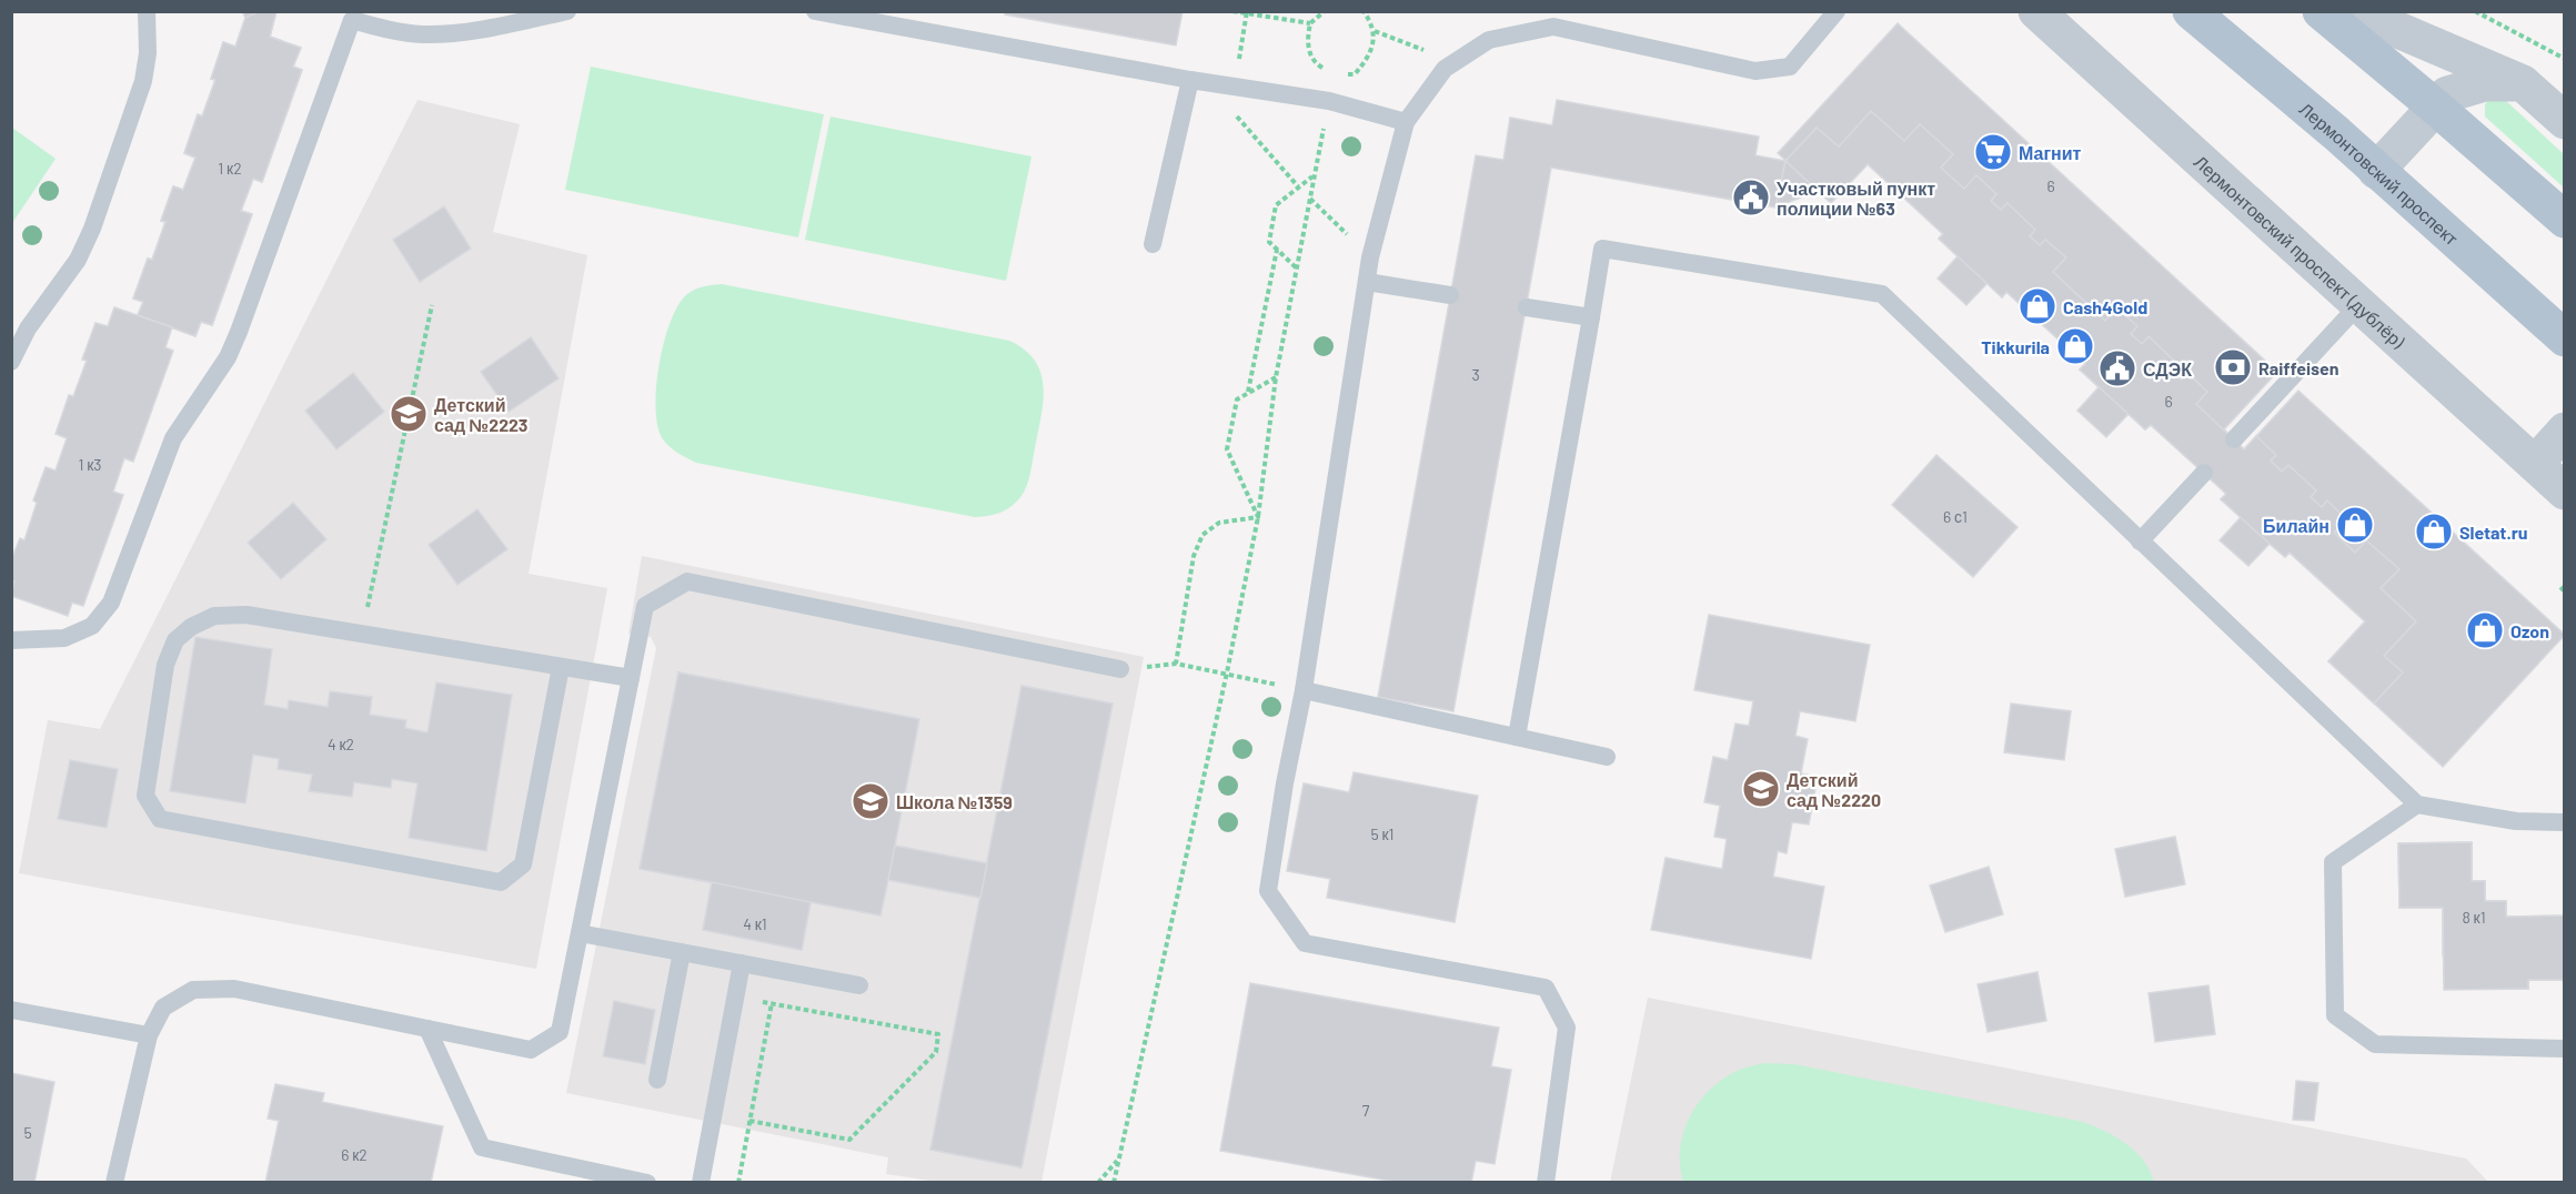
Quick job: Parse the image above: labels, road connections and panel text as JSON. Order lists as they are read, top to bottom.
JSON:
{
  "streets": {
    "main road": ["Лермонтовский проспект"],
    "street": ["Лермонтовский проспект (дублёр)"]
  },
  "places": {
    "supermarket": ["Магнит"],
    "public building": ["Участковый пункт полиции №63", "СДЭК"],
    "shop": [
      "Cash4Gold",
      "Tikkurila",
      "Билайн",
      "Sletat.ru",
      "Ozon"
    ],
    "bank": ["Raiffeisen"],
    "school or university": ["Детский сад №2223", "Детский сад №2220", "Школа №1359"]
  },
  "house_numbers": [
    "1 к2",
    "6",
    "3",
    "6",
    "1 к3",
    "6 с1",
    "4 к2",
    "5 к1",
    "8 к1",
    "4 к1",
    "7",
    "5",
    "6 к2"
  ]
}
